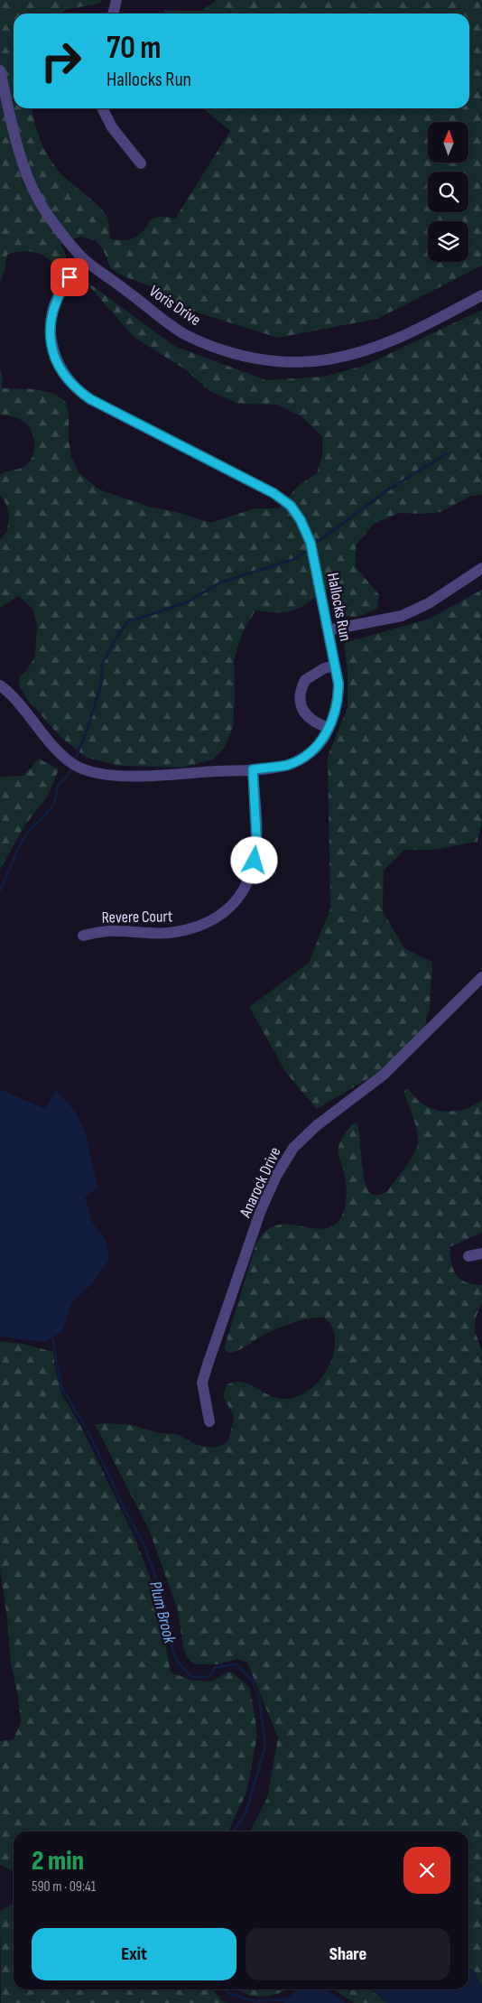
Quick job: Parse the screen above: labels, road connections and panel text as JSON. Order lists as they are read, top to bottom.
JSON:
{
  "streets": {
    "street": [
      "Voris Drive",
      "Hallocks Run",
      "Revere Court",
      "Anarock Drive"
    ]
  },
  "crossings": [
    ["Voris Drive", "Hallocks Run"],
    ["Hallocks Run", "Revere Court"]
  ],
  "water": ["Plum Brook"],
  "north": "top",
  "page": {
    "turn": ["70 m", "Hallocks Run"],
    "heading": ["2 min", "590 m · 09:41"],
    "buttons": ["Exit", "Share"]
  }
}
